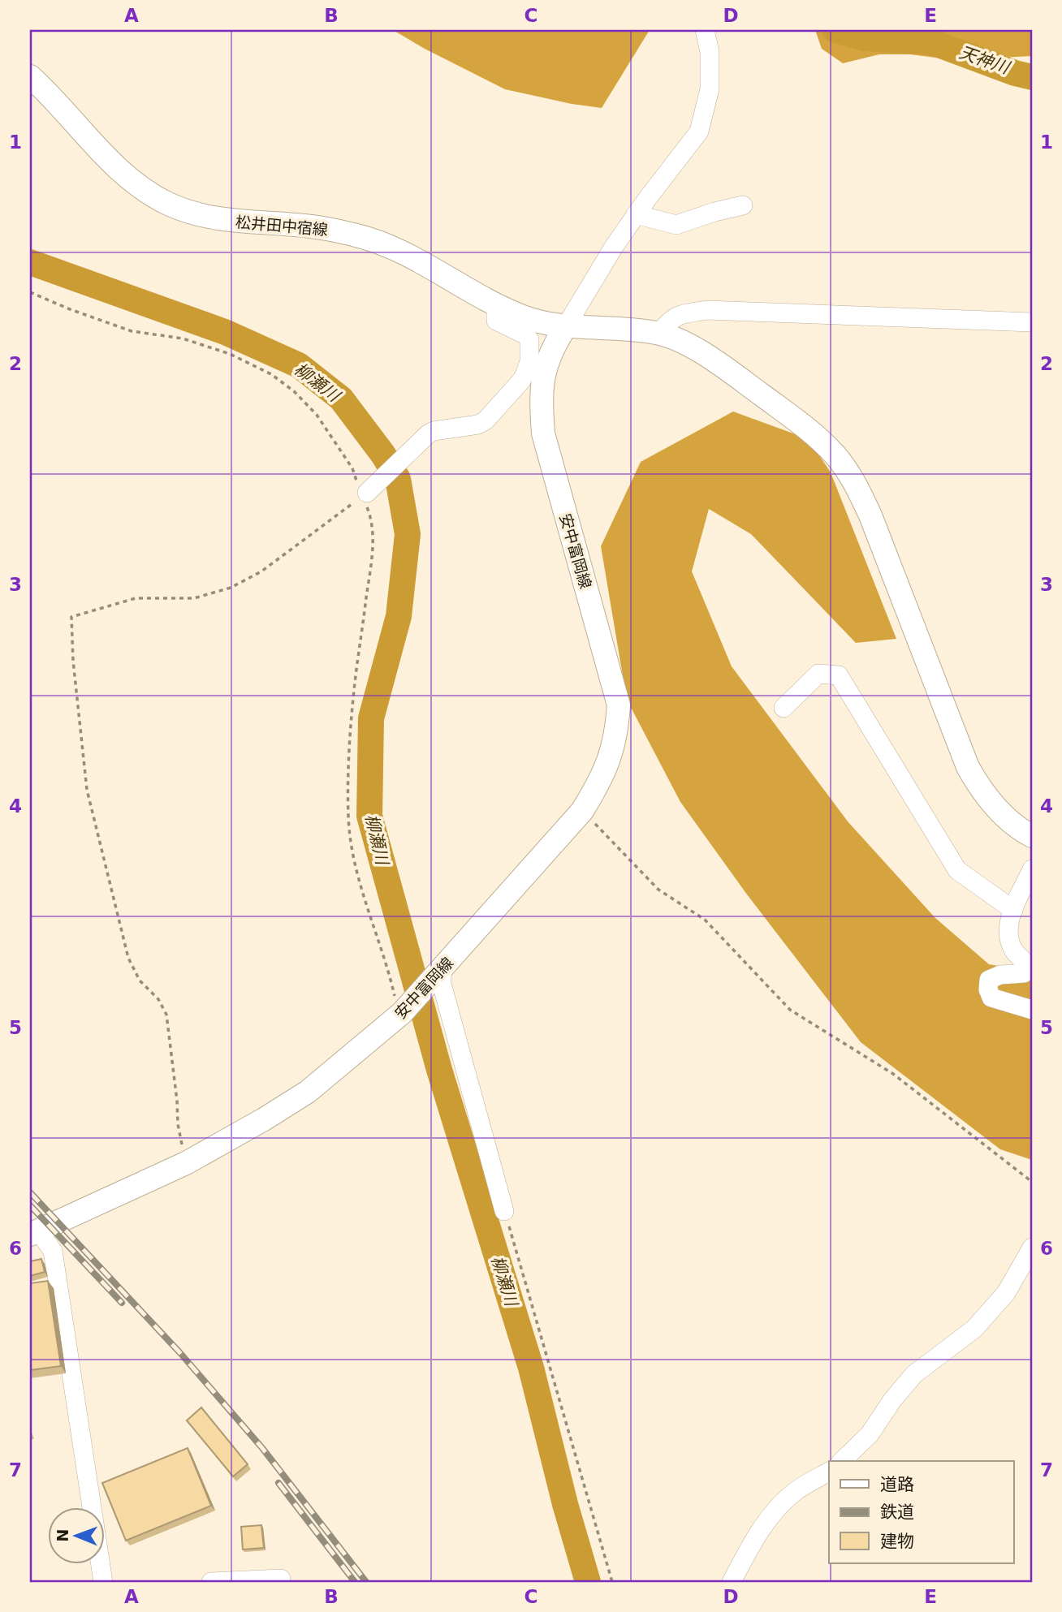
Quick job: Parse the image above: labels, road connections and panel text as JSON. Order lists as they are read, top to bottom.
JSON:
{
  "streets": {
    "main road": ["松井田中宿線", "安中富岡線"]
  },
  "crossings": [
    ["松井田中宿線", "安中富岡線"]
  ],
  "water": ["天神川", "柳瀬川"],
  "legend": ["道路", "鉄道", "建物"],
  "north": "left",
  "grid": {
    "columns": [
      "A",
      "B",
      "C",
      "D",
      "E"
    ],
    "rows": [
      "1",
      "2",
      "3",
      "4",
      "5",
      "6",
      "7"
    ]
  }
}
